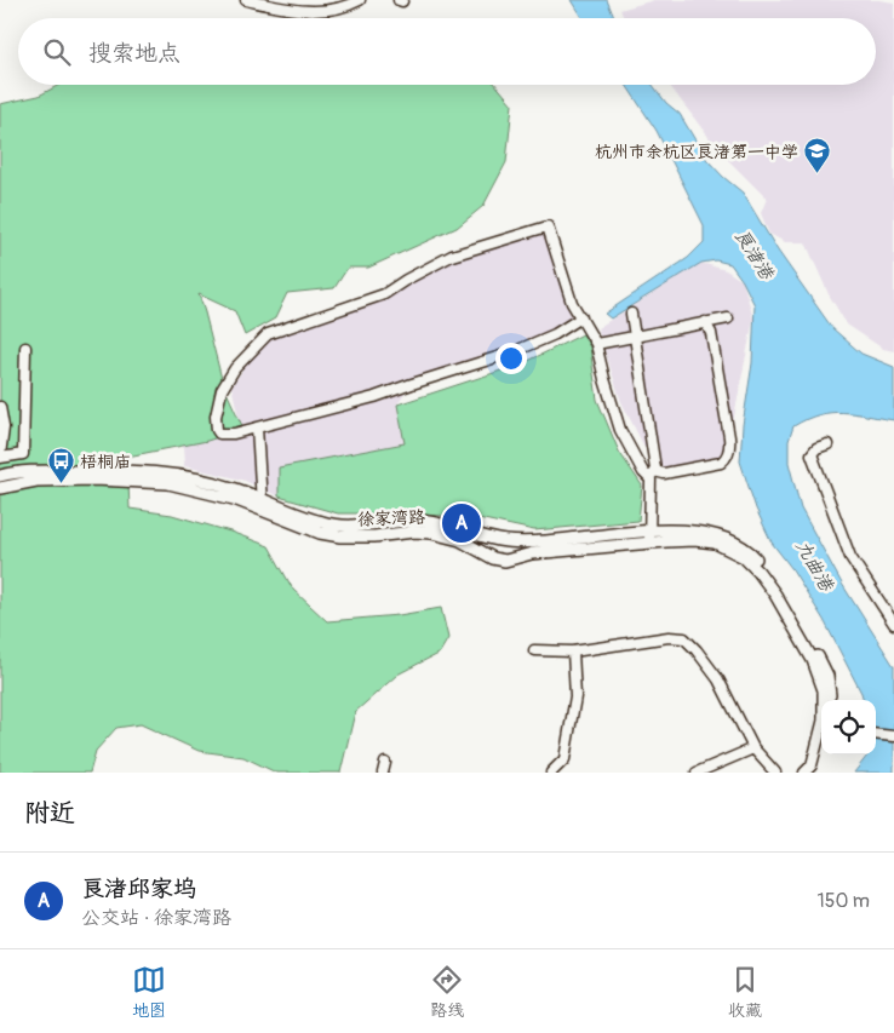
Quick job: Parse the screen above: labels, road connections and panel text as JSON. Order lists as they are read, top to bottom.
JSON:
{
  "streets": {
    "street": ["徐家湾路"]
  },
  "water": ["良渚港", "九曲港"],
  "places": {
    "school or university": ["杭州市余杭区良渚第一中学"],
    "bus stop": ["梧桐庙"]
  },
  "page": {
    "search": "搜索地点",
    "pins": "A",
    "heading": "附近",
    "list": [
      {
        "mark": "A",
        "name": "良渚邱家坞",
        "note": "公交站 · 徐家湾路",
        "value": "150 m"
      }
    ],
    "nav": ["地图", "路线", "收藏"]
  }
}
